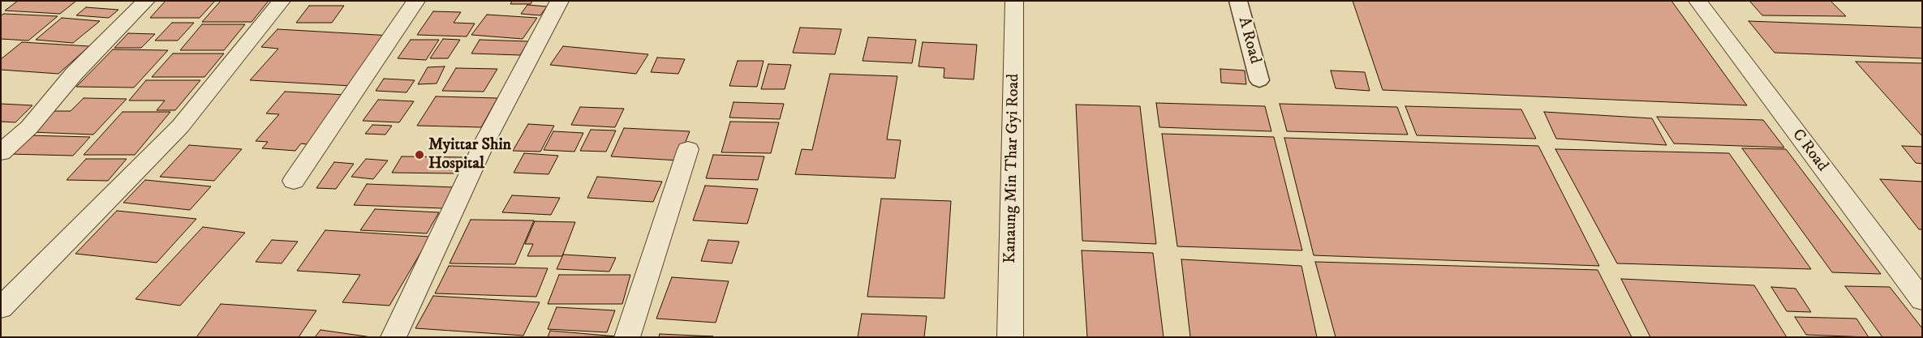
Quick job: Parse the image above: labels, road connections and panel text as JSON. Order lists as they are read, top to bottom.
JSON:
{
  "streets": {
    "street": ["C Road", "Kanaung Min Thar Gyi Road"],
    "lane": ["A Road"]
  },
  "places": ["Myittar Shin Hospital"]
}
